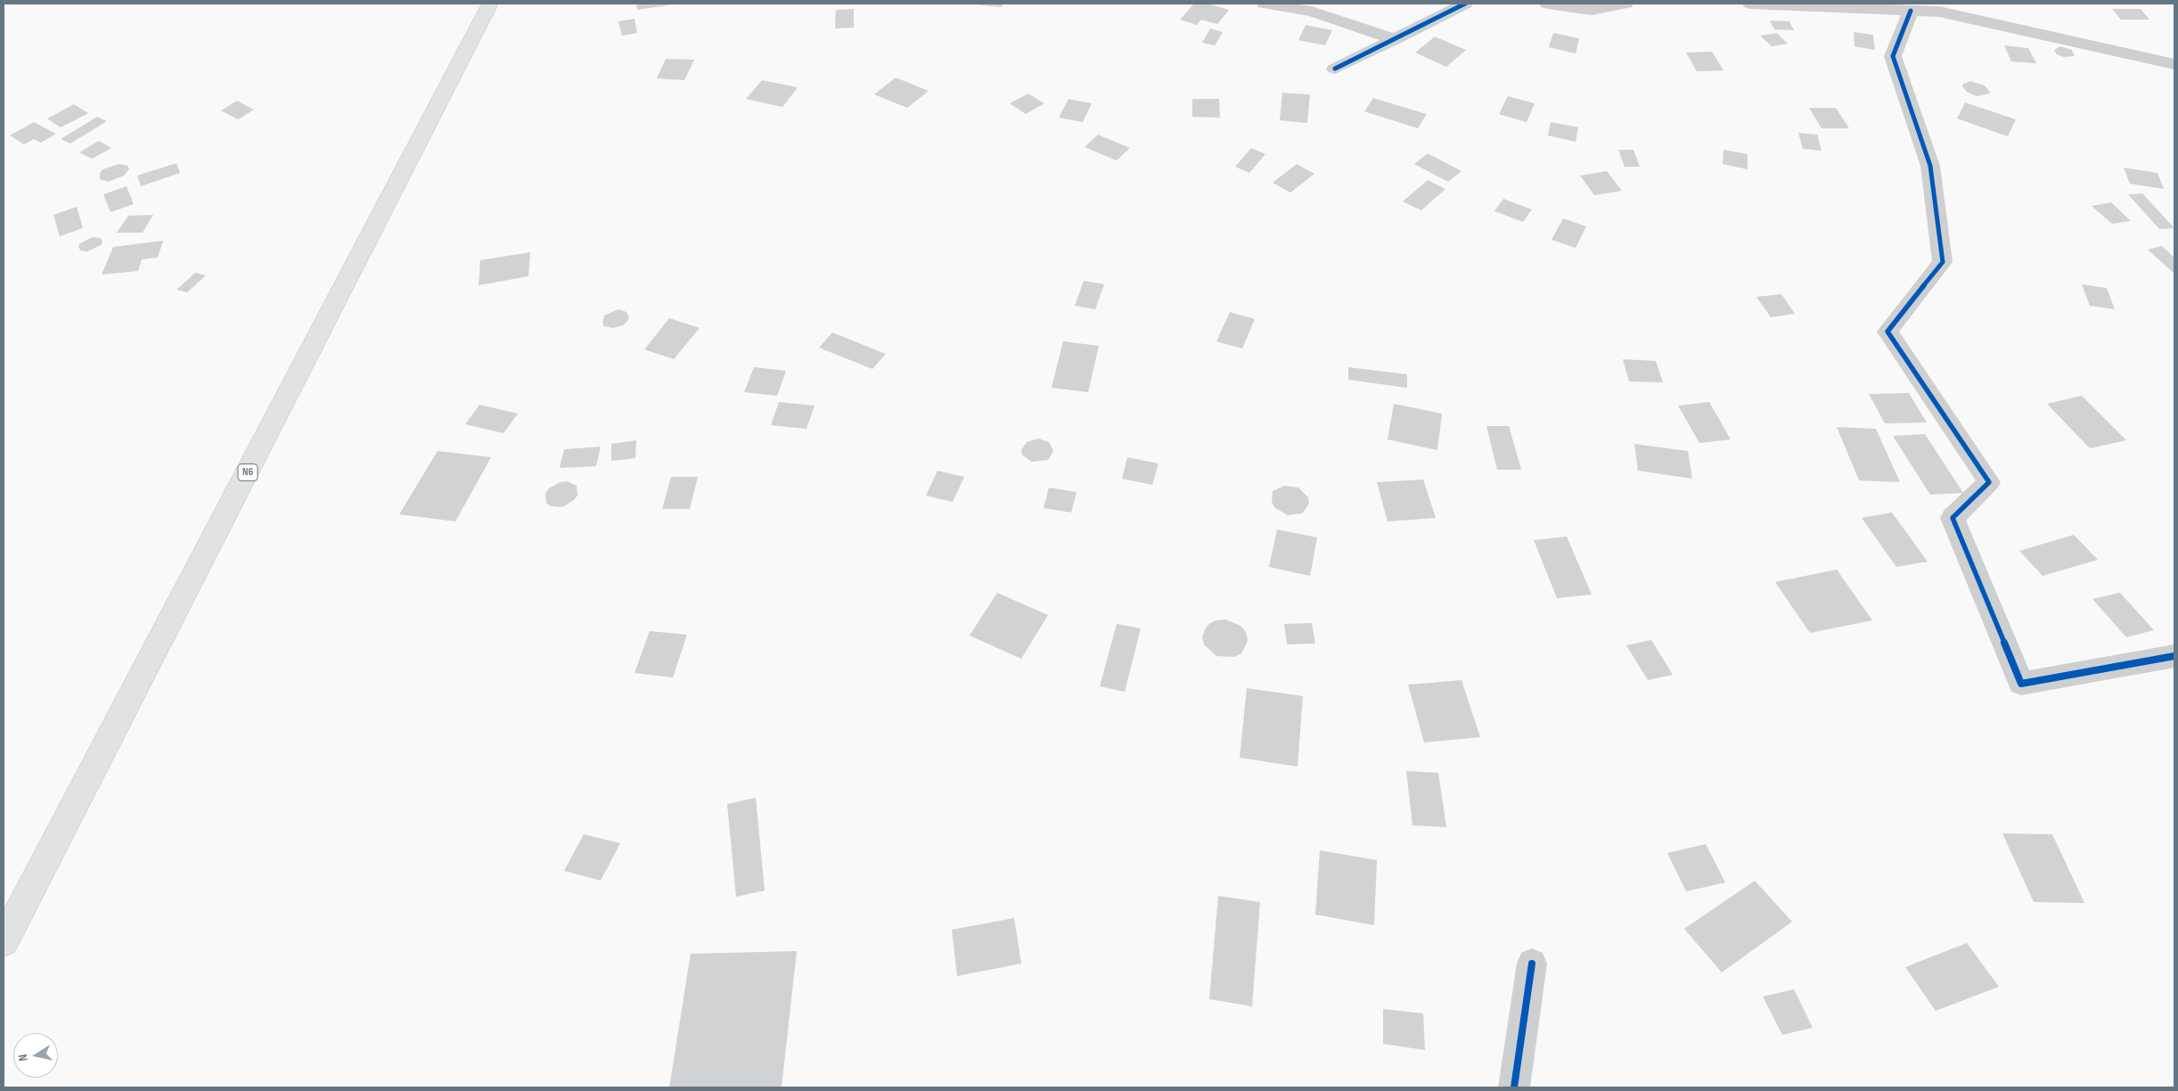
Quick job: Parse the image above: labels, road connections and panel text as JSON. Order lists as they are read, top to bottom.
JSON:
{
  "streets": {
    "highway": ["N6"]
  },
  "north": "left"
}
